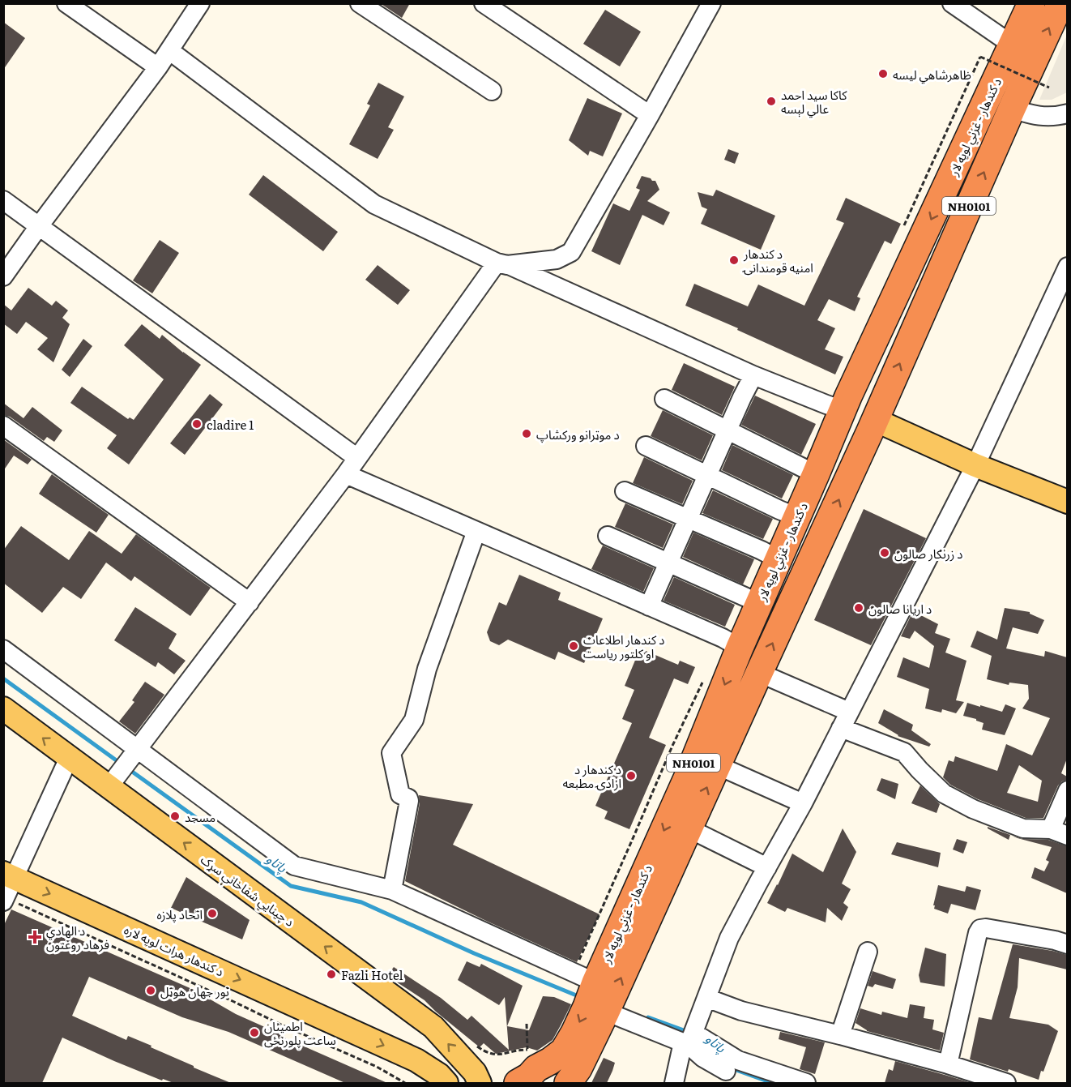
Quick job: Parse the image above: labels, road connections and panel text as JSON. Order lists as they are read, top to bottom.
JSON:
{
  "streets": {
    "highway": ["د کندهار - غزني لويه لار", "NH0101"],
    "main road": ["د چينايي شفاخانې سړک", "د کندهار هرات لویه لاره"]
  },
  "one_way": ["د چينايي شفاخانې سړک", "د کندهار هرات لویه لاره"],
  "water": ["پاتاو"],
  "places": {
    "other": [
      "ظاهرشاهي لیسه",
      "کاکا سید احمد عالي لېسه",
      "د کندهار امنيه قومندانۍ",
      "cladire 1",
      "د موټرانو ورکشاپ",
      "د زرنګار صالون",
      "د اریانا صالون",
      "د کندهار اطلاعات او کلتور رياست",
      "د کندهار د ازادۍ مطبعه",
      "مسجد",
      "اتحاد پلازه",
      "Fazli Hotel",
      "نور جهان هوټل",
      "اطمینان ساعت پلورنځی"
    ],
    "health": ["د الهادي فرهاد روغتون"]
  }
}
